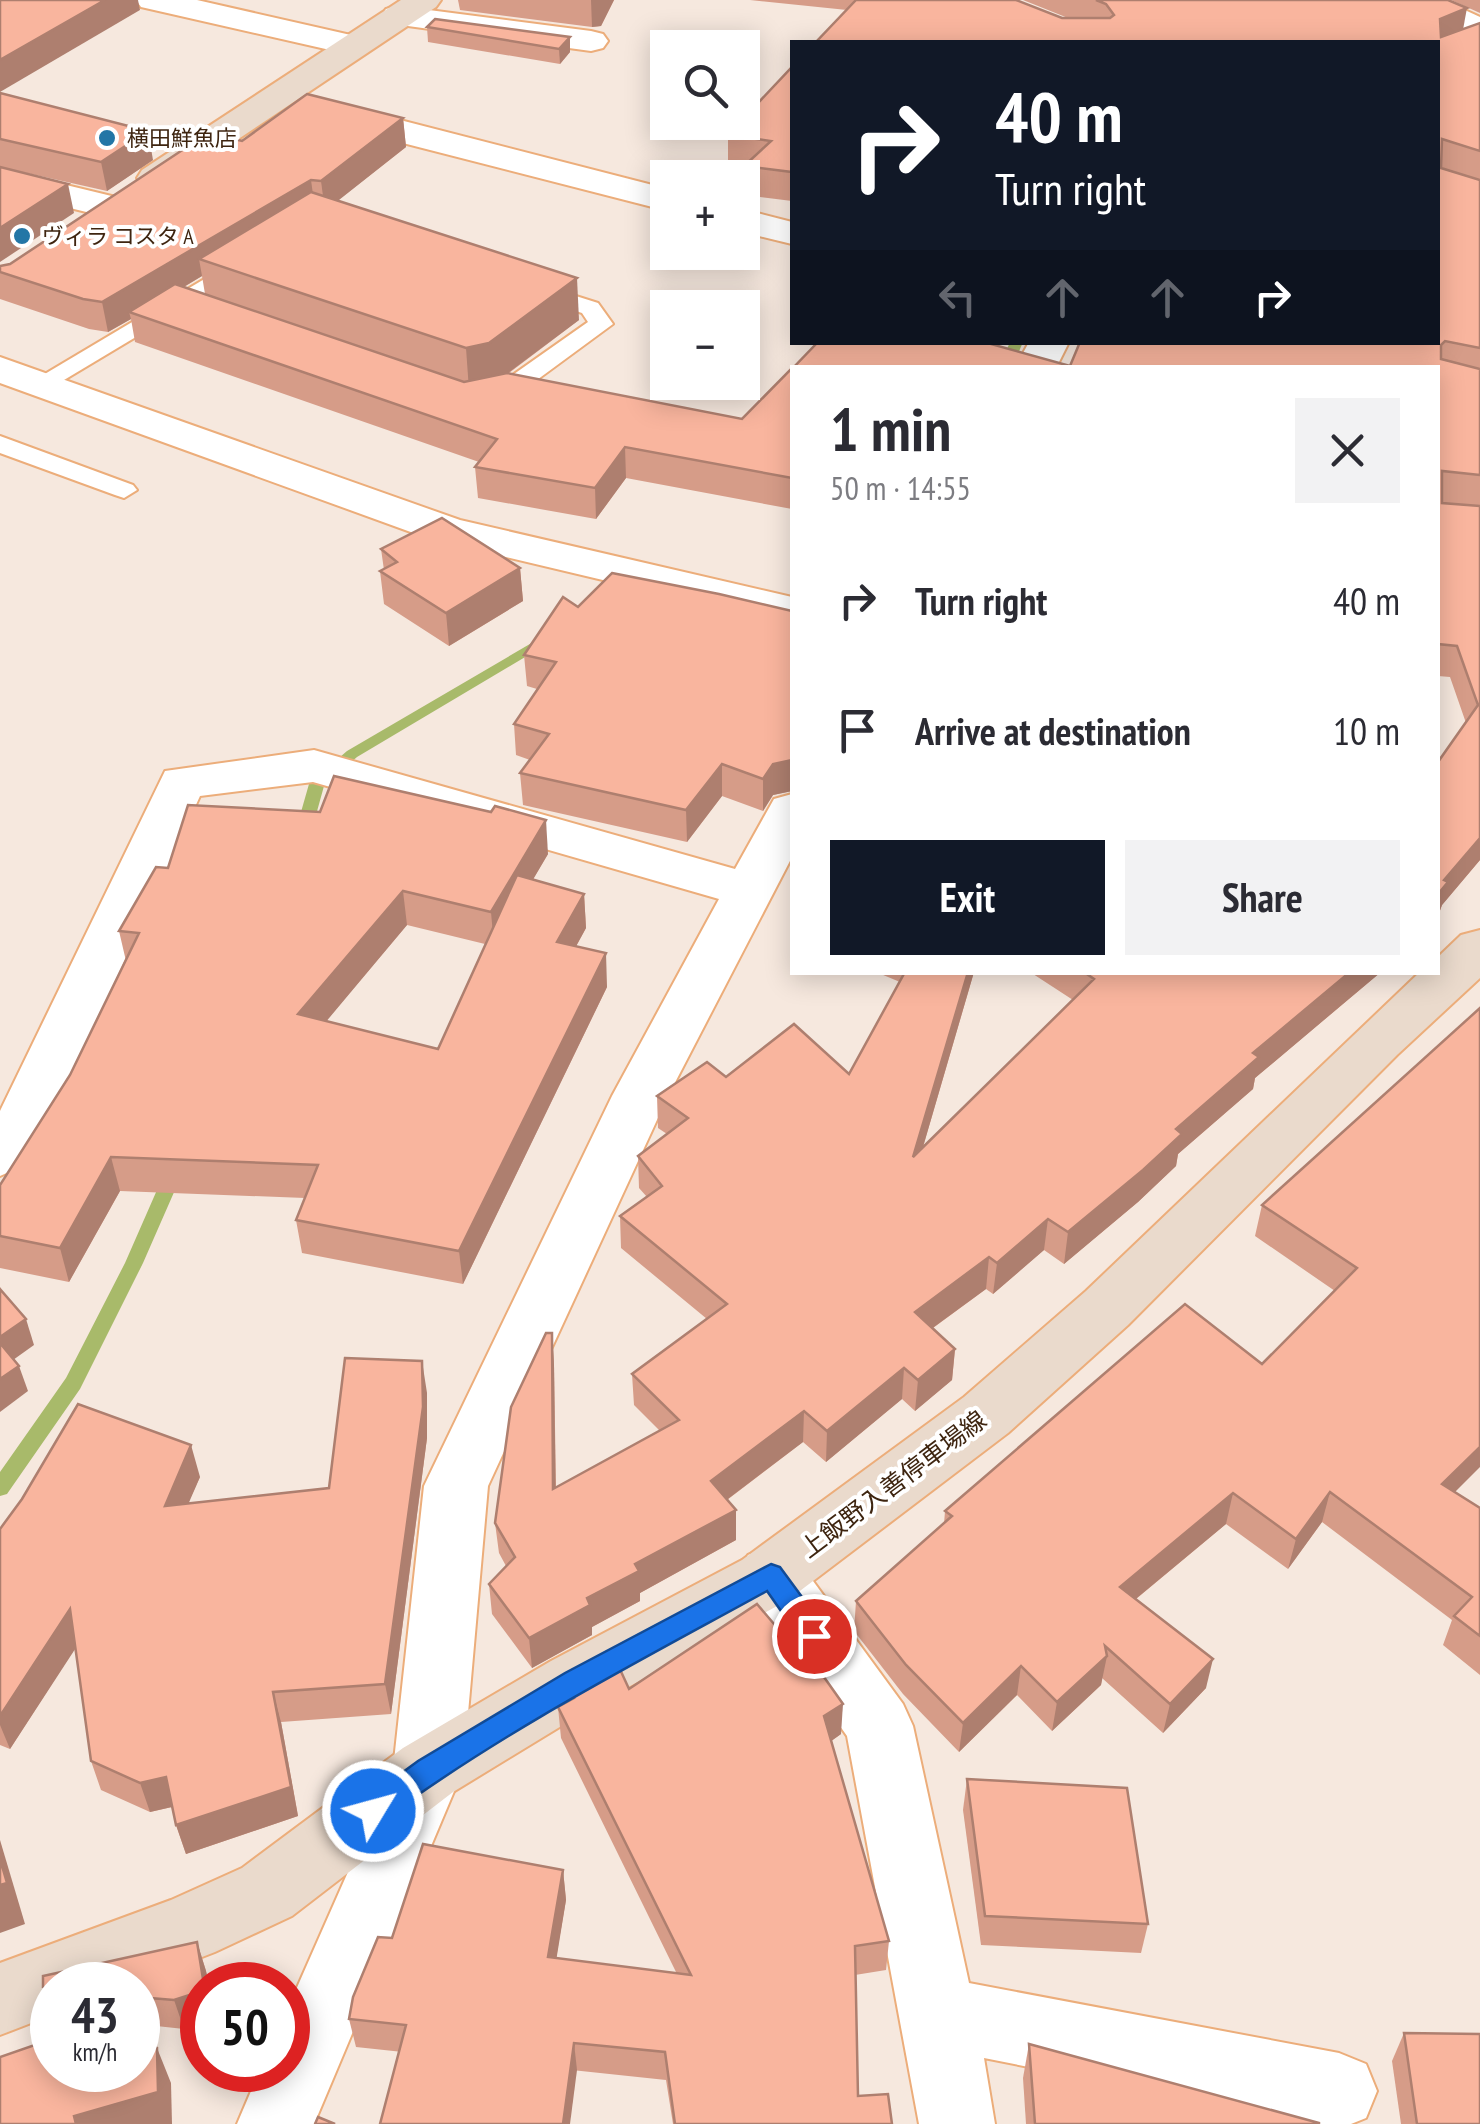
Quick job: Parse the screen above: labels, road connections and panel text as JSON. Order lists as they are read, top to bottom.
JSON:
{
  "streets": {
    "main road": ["上飯野入善停車場線"]
  },
  "places": ["横田鮮魚店", "ヴィラ コスタ A"],
  "page": {
    "map_buttons": ["+", "−"],
    "turn": ["40 m", "Turn right"],
    "heading": ["1 min", "50 m · 14:55"],
    "list": [
      {
        "name": "Turn right",
        "value": "40 m"
      },
      {
        "name": "Arrive at destination",
        "value": "10 m"
      }
    ],
    "buttons": ["Exit", "Share"],
    "speed": "43 km/h",
    "limit": "50"
  }
}
